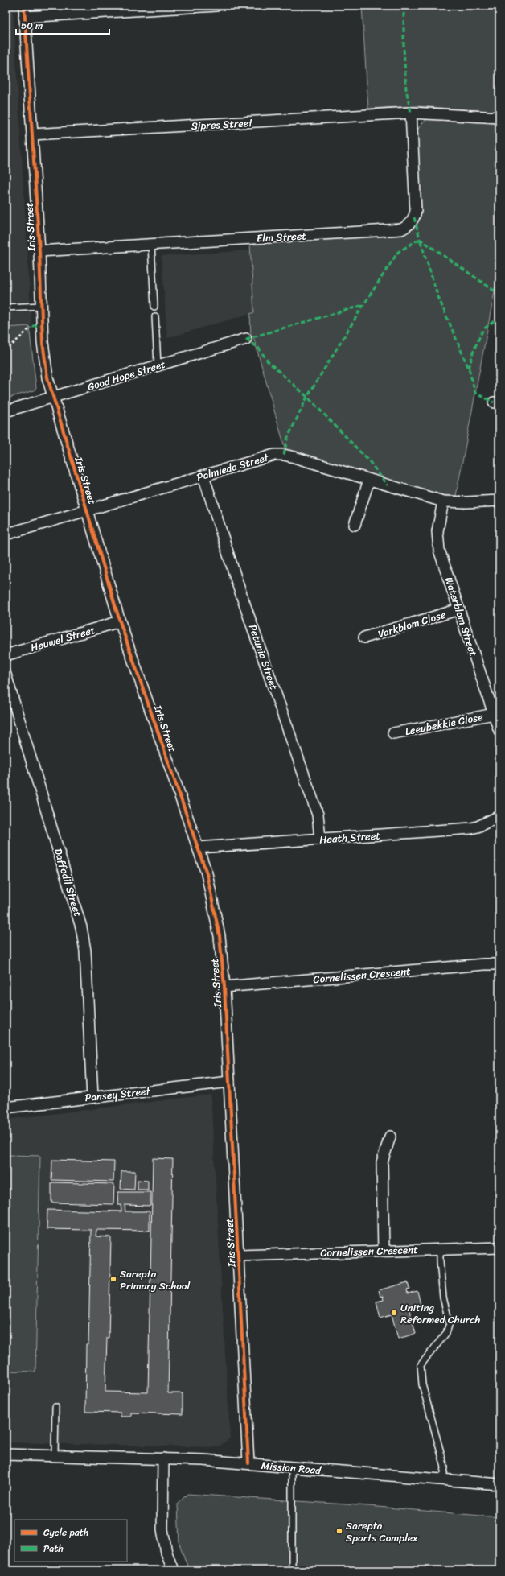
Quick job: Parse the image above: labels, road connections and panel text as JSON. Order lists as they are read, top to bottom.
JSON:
{
  "streets": {
    "street": [
      "Sipres Street",
      "Iris Street",
      "Elm Street",
      "Good Hope Street",
      "Palmieda Street",
      "Waterblom Street",
      "Varkblom Close",
      "Heuwel Street",
      "Petunia Street",
      "Leeubekkie Close",
      "Heath Street",
      "Daffodil Street",
      "Cornelissen Crescent",
      "Pansey Street",
      "Mission Road"
    ]
  },
  "crossings": [
    ["Sipres Street", "Iris Street"],
    ["Sipres Street", "Elm Street"],
    ["Iris Street", "Elm Street"],
    ["Iris Street", "Good Hope Street"],
    ["Iris Street", "Palmieda Street"],
    ["Iris Street", "Heuwel Street"],
    ["Iris Street", "Heath Street"],
    ["Iris Street", "Cornelissen Crescent"],
    ["Iris Street", "Pansey Street"],
    ["Iris Street", "Mission Road"],
    ["Palmieda Street", "Waterblom Street"],
    ["Palmieda Street", "Petunia Street"],
    ["Waterblom Street", "Varkblom Close"],
    ["Waterblom Street", "Leeubekkie Close"],
    ["Petunia Street", "Heath Street"],
    ["Daffodil Street", "Pansey Street"]
  ],
  "places": ["Sarepta Primary School", "Uniting Reformed Church", "Sarepta Sports Complex"],
  "legend": ["Cycle path", "Path"],
  "scale_bar": "50 m"
}
